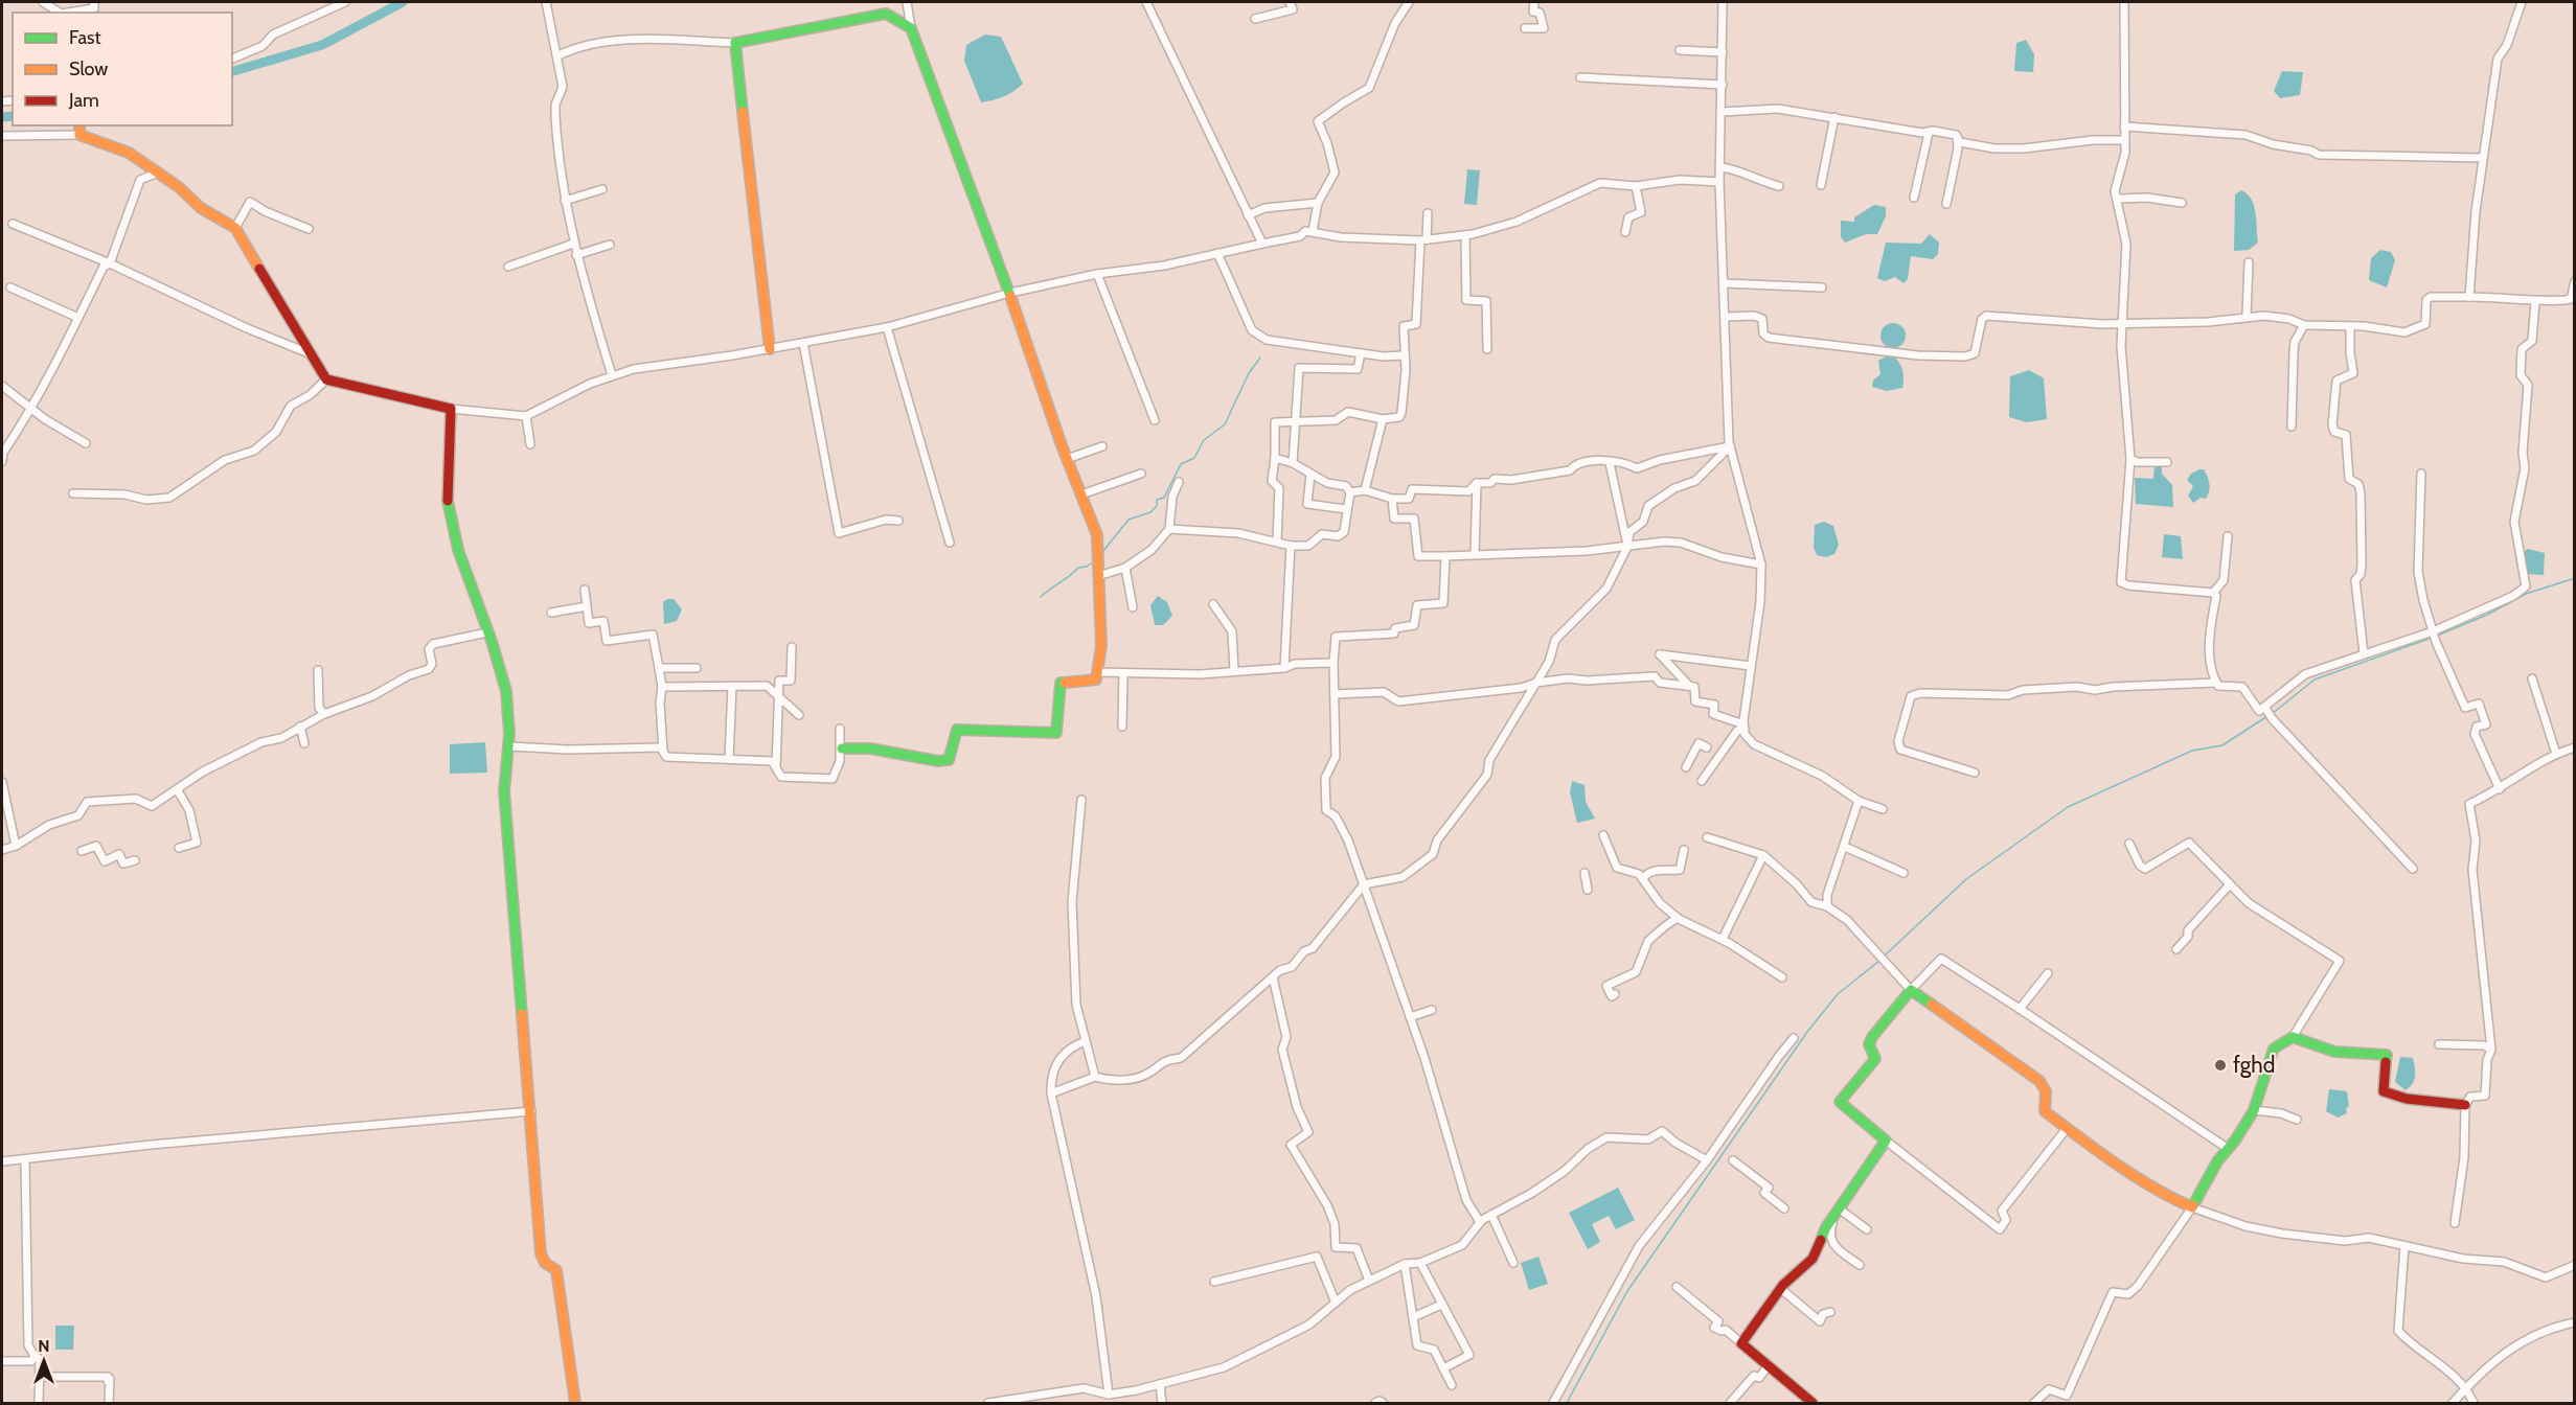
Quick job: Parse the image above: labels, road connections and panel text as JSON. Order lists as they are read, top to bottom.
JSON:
{
  "places": ["fghd"],
  "legend": ["Fast", "Slow", "Jam"],
  "north": "top"
}
